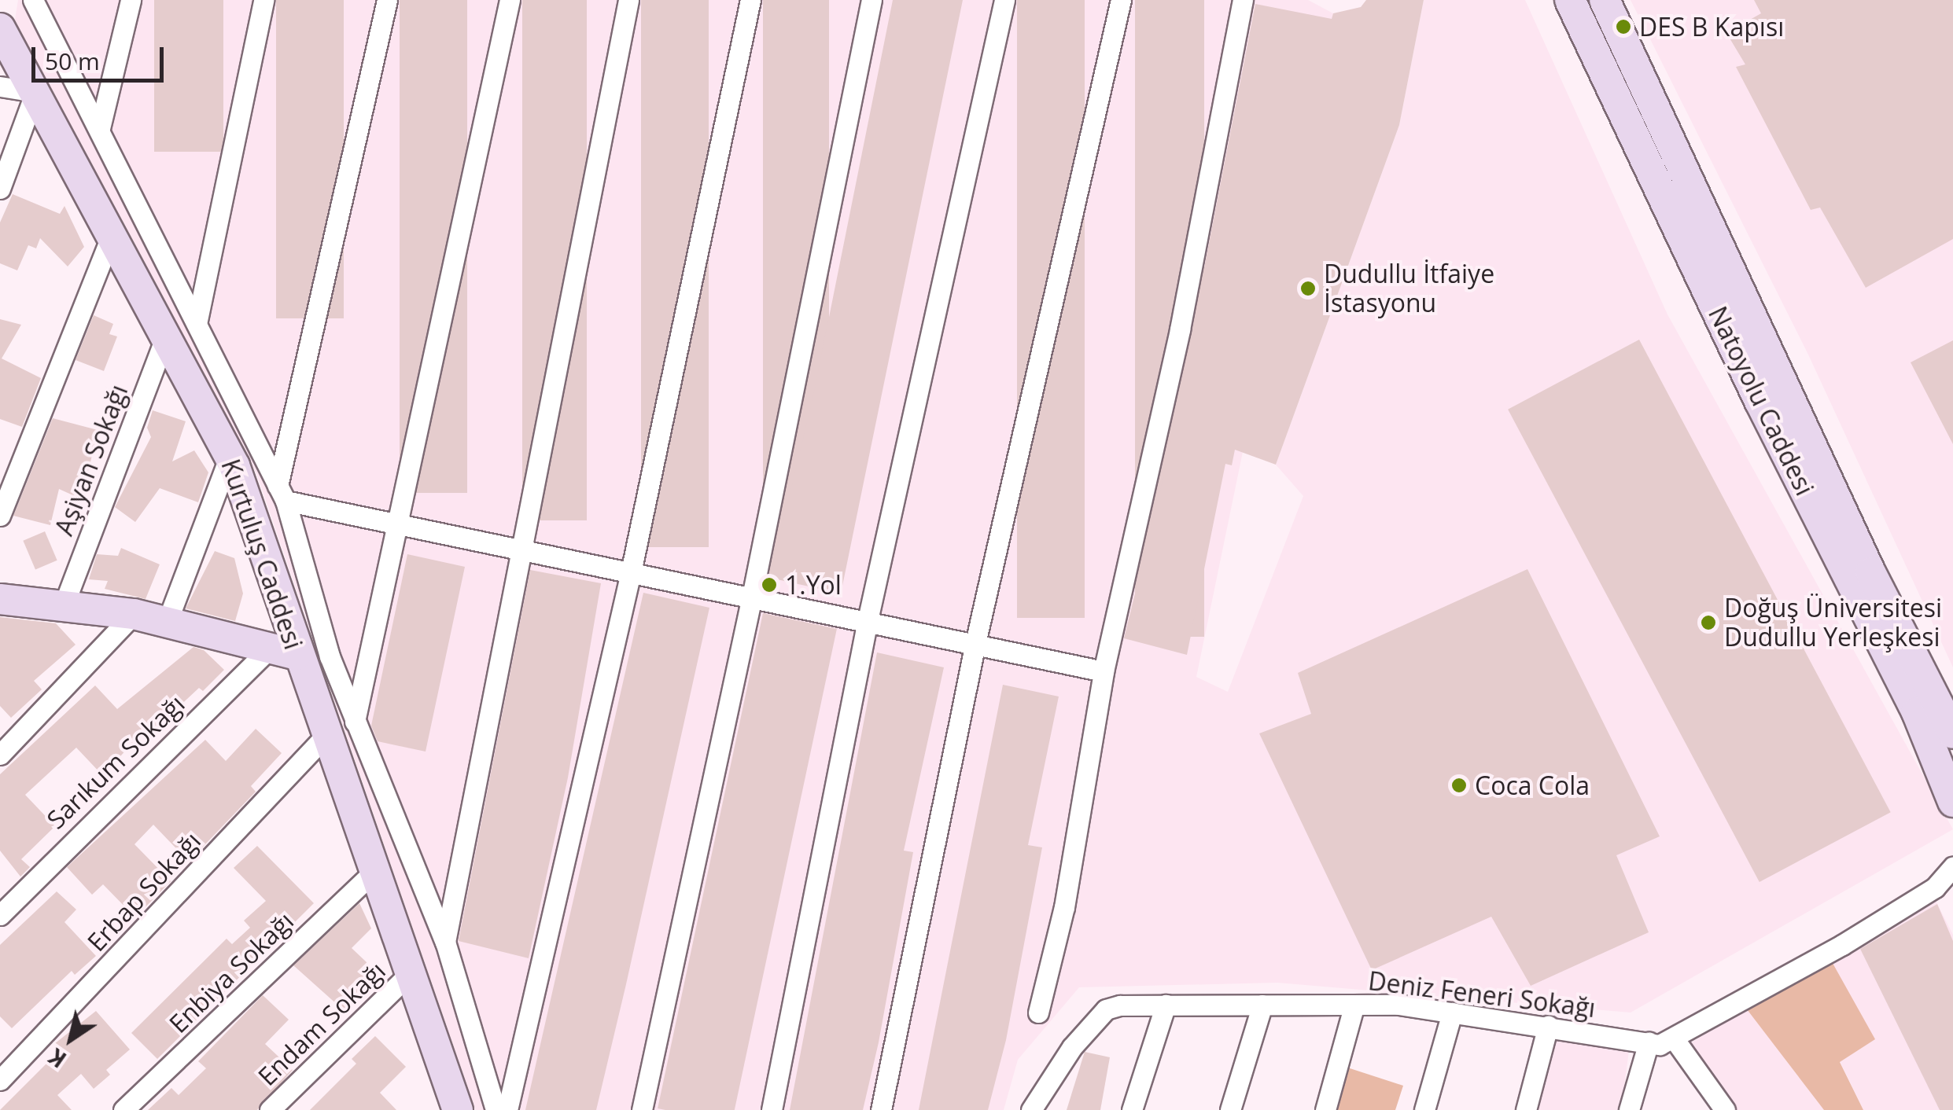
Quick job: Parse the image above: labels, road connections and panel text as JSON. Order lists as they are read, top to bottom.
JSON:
{
  "streets": {
    "main road": ["Natoyolu Caddesi", "Kurtuluş Caddesi"],
    "street": [
      "Aşiyan Sokağı",
      "Sarıkum Sokağı",
      "Erbap Sokağı",
      "Enbiya Sokağı",
      "Deniz Feneri Sokağı",
      "Endam Sokağı"
    ]
  },
  "crossings": [
    ["Aşiyan Sokağı", "Kurtuluş Caddesi"],
    ["Kurtuluş Caddesi", "Sarıkum Sokağı"],
    ["Kurtuluş Caddesi", "Erbap Sokağı"],
    ["Kurtuluş Caddesi", "Enbiya Sokağı"],
    ["Kurtuluş Caddesi", "Endam Sokağı"]
  ],
  "places": [
    "DES B Kapısı",
    "Dudullu İtfaiye İstasyonu",
    "1.Yol",
    "Doğuş Üniversitesi Dudullu Yerleşkesi",
    "Coca Cola"
  ],
  "scale_bar": "50 m",
  "north": "bottom left"
}
